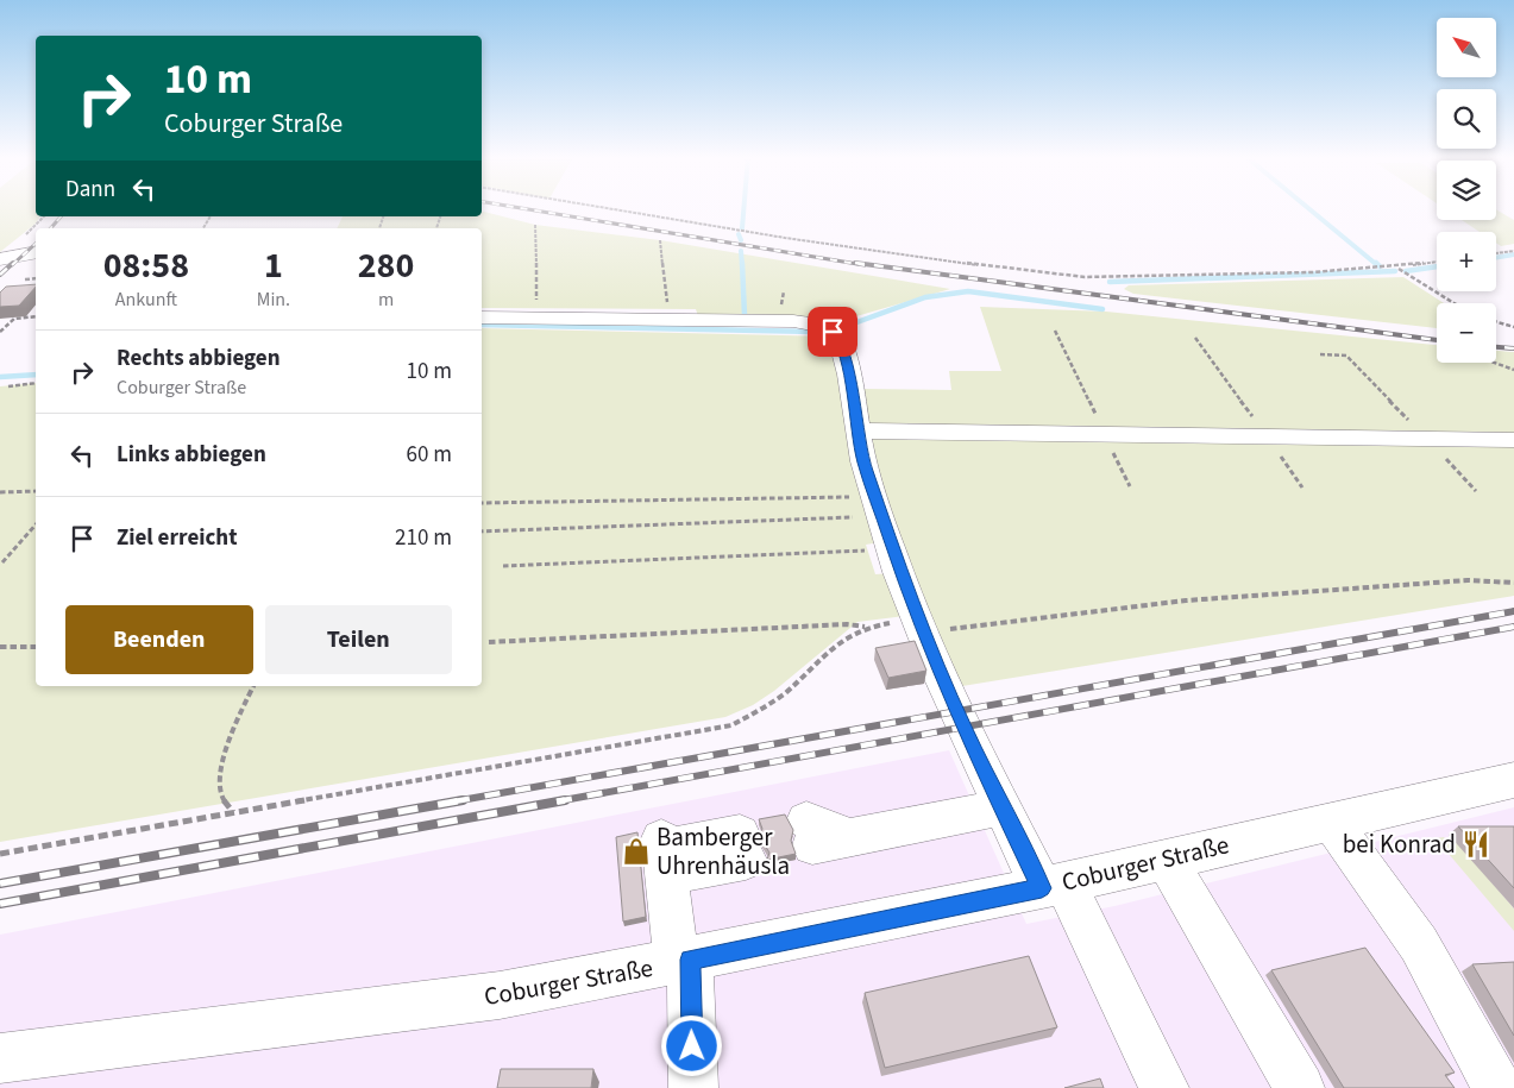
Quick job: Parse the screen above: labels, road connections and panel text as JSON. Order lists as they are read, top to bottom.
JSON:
{
  "streets": {
    "street": ["Coburger Straße"]
  },
  "places": {
    "restaurant": ["bei Konrad"],
    "shop": ["Bamberger Uhrenhäusla"]
  },
  "north": "top left",
  "page": {
    "map_buttons": ["+", "−"],
    "turn": ["10 m", "Coburger Straße"],
    "then": "Dann",
    "eta": [
      "08:58",
      "Ankunft",
      "1",
      "Min.",
      "280",
      "m"
    ],
    "list": [
      {
        "name": "Rechts abbiegen",
        "note": "Coburger Straße",
        "value": "10 m"
      },
      {
        "name": "Links abbiegen",
        "value": "60 m"
      },
      {
        "name": "Ziel erreicht",
        "value": "210 m"
      }
    ],
    "buttons": ["Beenden", "Teilen"]
  }
}
